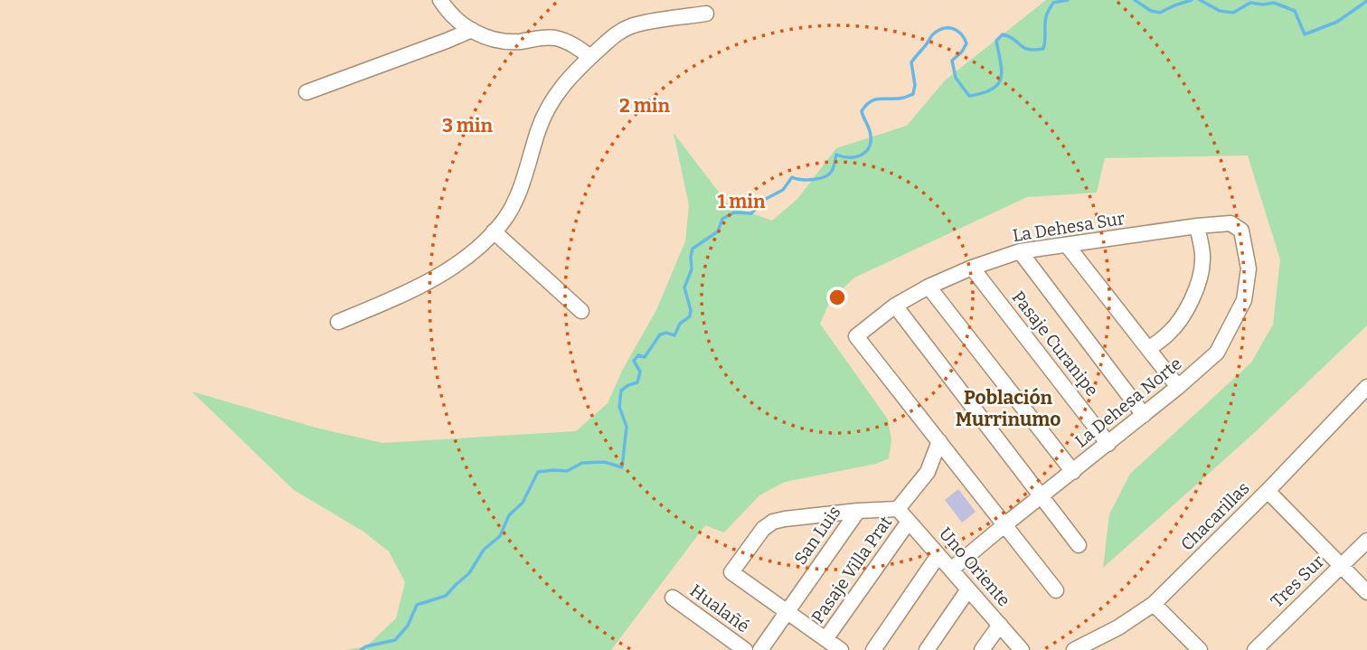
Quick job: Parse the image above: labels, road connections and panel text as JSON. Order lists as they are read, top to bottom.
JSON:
{
  "streets": {
    "street": [
      "La Dehesa Sur",
      "Pasaje Curanipe",
      "La Dehesa Norte",
      "Chacarillas",
      "San Luis",
      "Uno Oriente",
      "Pasaje Villa Prat",
      "Tres Sur",
      "Hualañé"
    ]
  },
  "crossings": [
    ["La Dehesa Sur", "Pasaje Curanipe"],
    ["La Dehesa Sur", "La Dehesa Norte"],
    ["Pasaje Curanipe", "La Dehesa Norte"],
    ["La Dehesa Norte", "Uno Oriente"],
    ["San Luis", "Uno Oriente"],
    ["Uno Oriente", "Pasaje Villa Prat"]
  ],
  "districts": ["Población Murrinumo"],
  "rings": ["2 min", "3 min", "1 min"]
}
